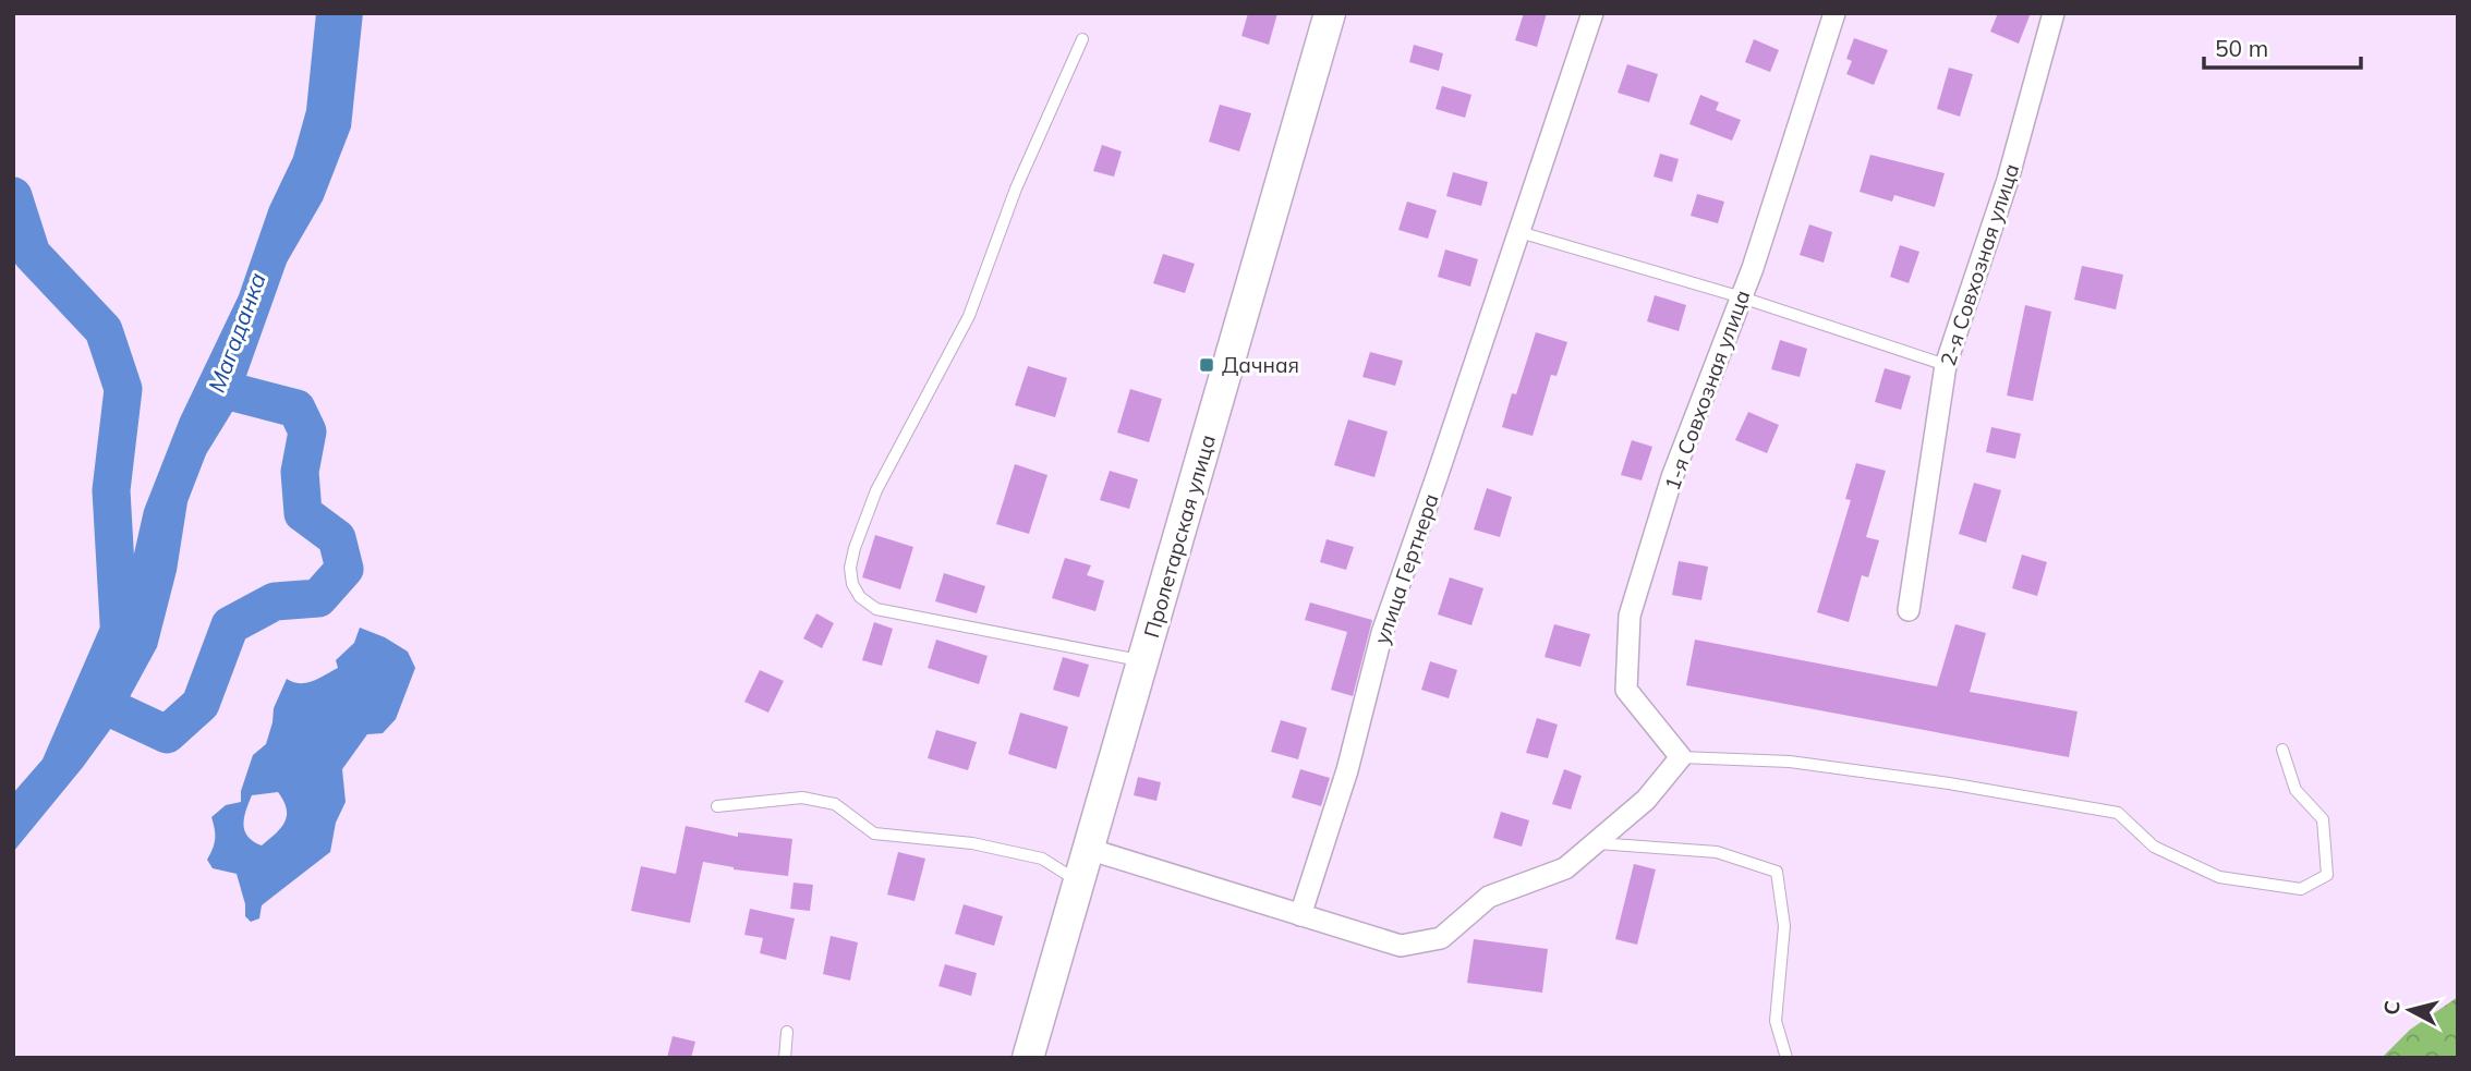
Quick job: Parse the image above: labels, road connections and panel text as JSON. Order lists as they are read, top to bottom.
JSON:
{
  "streets": {
    "main road": ["Пролетарская улица"],
    "street": ["2-я Совхозная улица", "1-я Совхозная улица", "улица Гертнера"]
  },
  "water": ["Магаданка"],
  "places": {
    "transit": ["Дачная"]
  },
  "scale_bar": "50 m",
  "north": "left"
}
